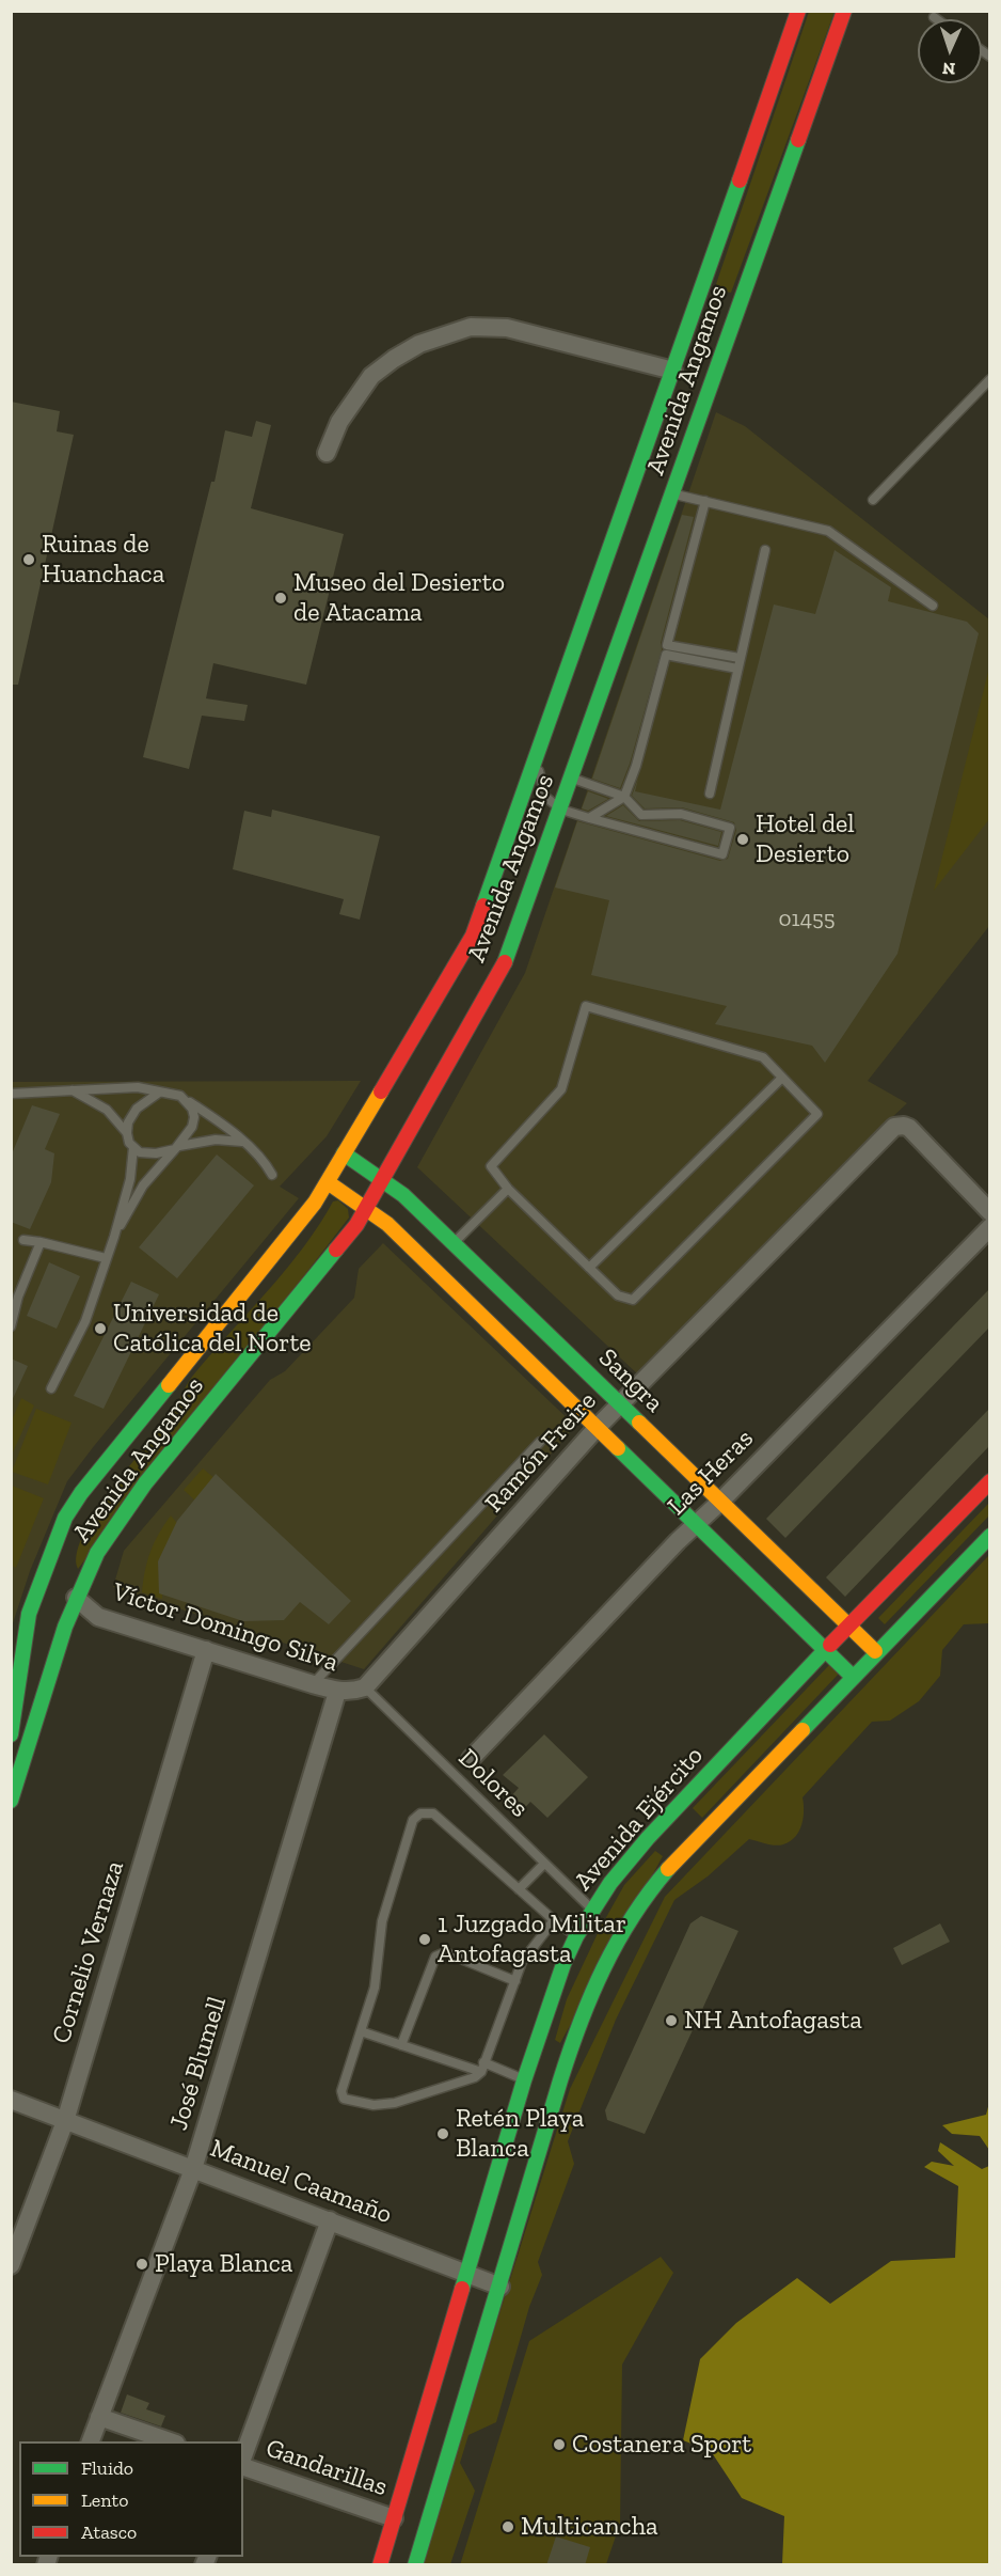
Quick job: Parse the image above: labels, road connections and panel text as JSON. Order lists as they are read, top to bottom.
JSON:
{
  "streets": {
    "main road": ["Avenida Angamos", "Sangra", "Avenida Ejército"],
    "street": [
      "Ramón Freire",
      "Las Heras",
      "Víctor Domingo Silva",
      "Cornelio Vernaza",
      "José Blumell",
      "Manuel Caamaño",
      "Gandarillas"
    ],
    "lane": ["Dolores"]
  },
  "crossings": [
    ["Avenida Angamos", "Sangra"],
    ["Avenida Angamos", "Víctor Domingo Silva"],
    ["Sangra", "Ramón Freire"],
    ["Sangra", "Las Heras"],
    ["Sangra", "Avenida Ejército"],
    ["Ramón Freire", "Víctor Domingo Silva"],
    ["Ramón Freire", "Dolores"],
    ["Víctor Domingo Silva", "Dolores"],
    ["Víctor Domingo Silva", "Cornelio Vernaza"],
    ["Víctor Domingo Silva", "José Blumell"],
    ["Dolores", "Avenida Ejército"],
    ["Avenida Ejército", "Manuel Caamaño"],
    ["Avenida Ejército", "Gandarillas"],
    ["Cornelio Vernaza", "Manuel Caamaño"],
    ["José Blumell", "Manuel Caamaño"]
  ],
  "places": [
    "Ruinas de Huanchaca",
    "Museo del Desierto de Atacama",
    "Hotel del Desierto",
    "Universidad de Católica del Norte",
    "1 Juzgado Militar Antofagasta",
    "NH Antofagasta",
    "Retén Playa Blanca",
    "Playa Blanca",
    "Costanera Sport",
    "Multicancha"
  ],
  "house_numbers": ["01455"],
  "legend": ["Fluido", "Lento", "Atasco"],
  "north": "bottom"
}
